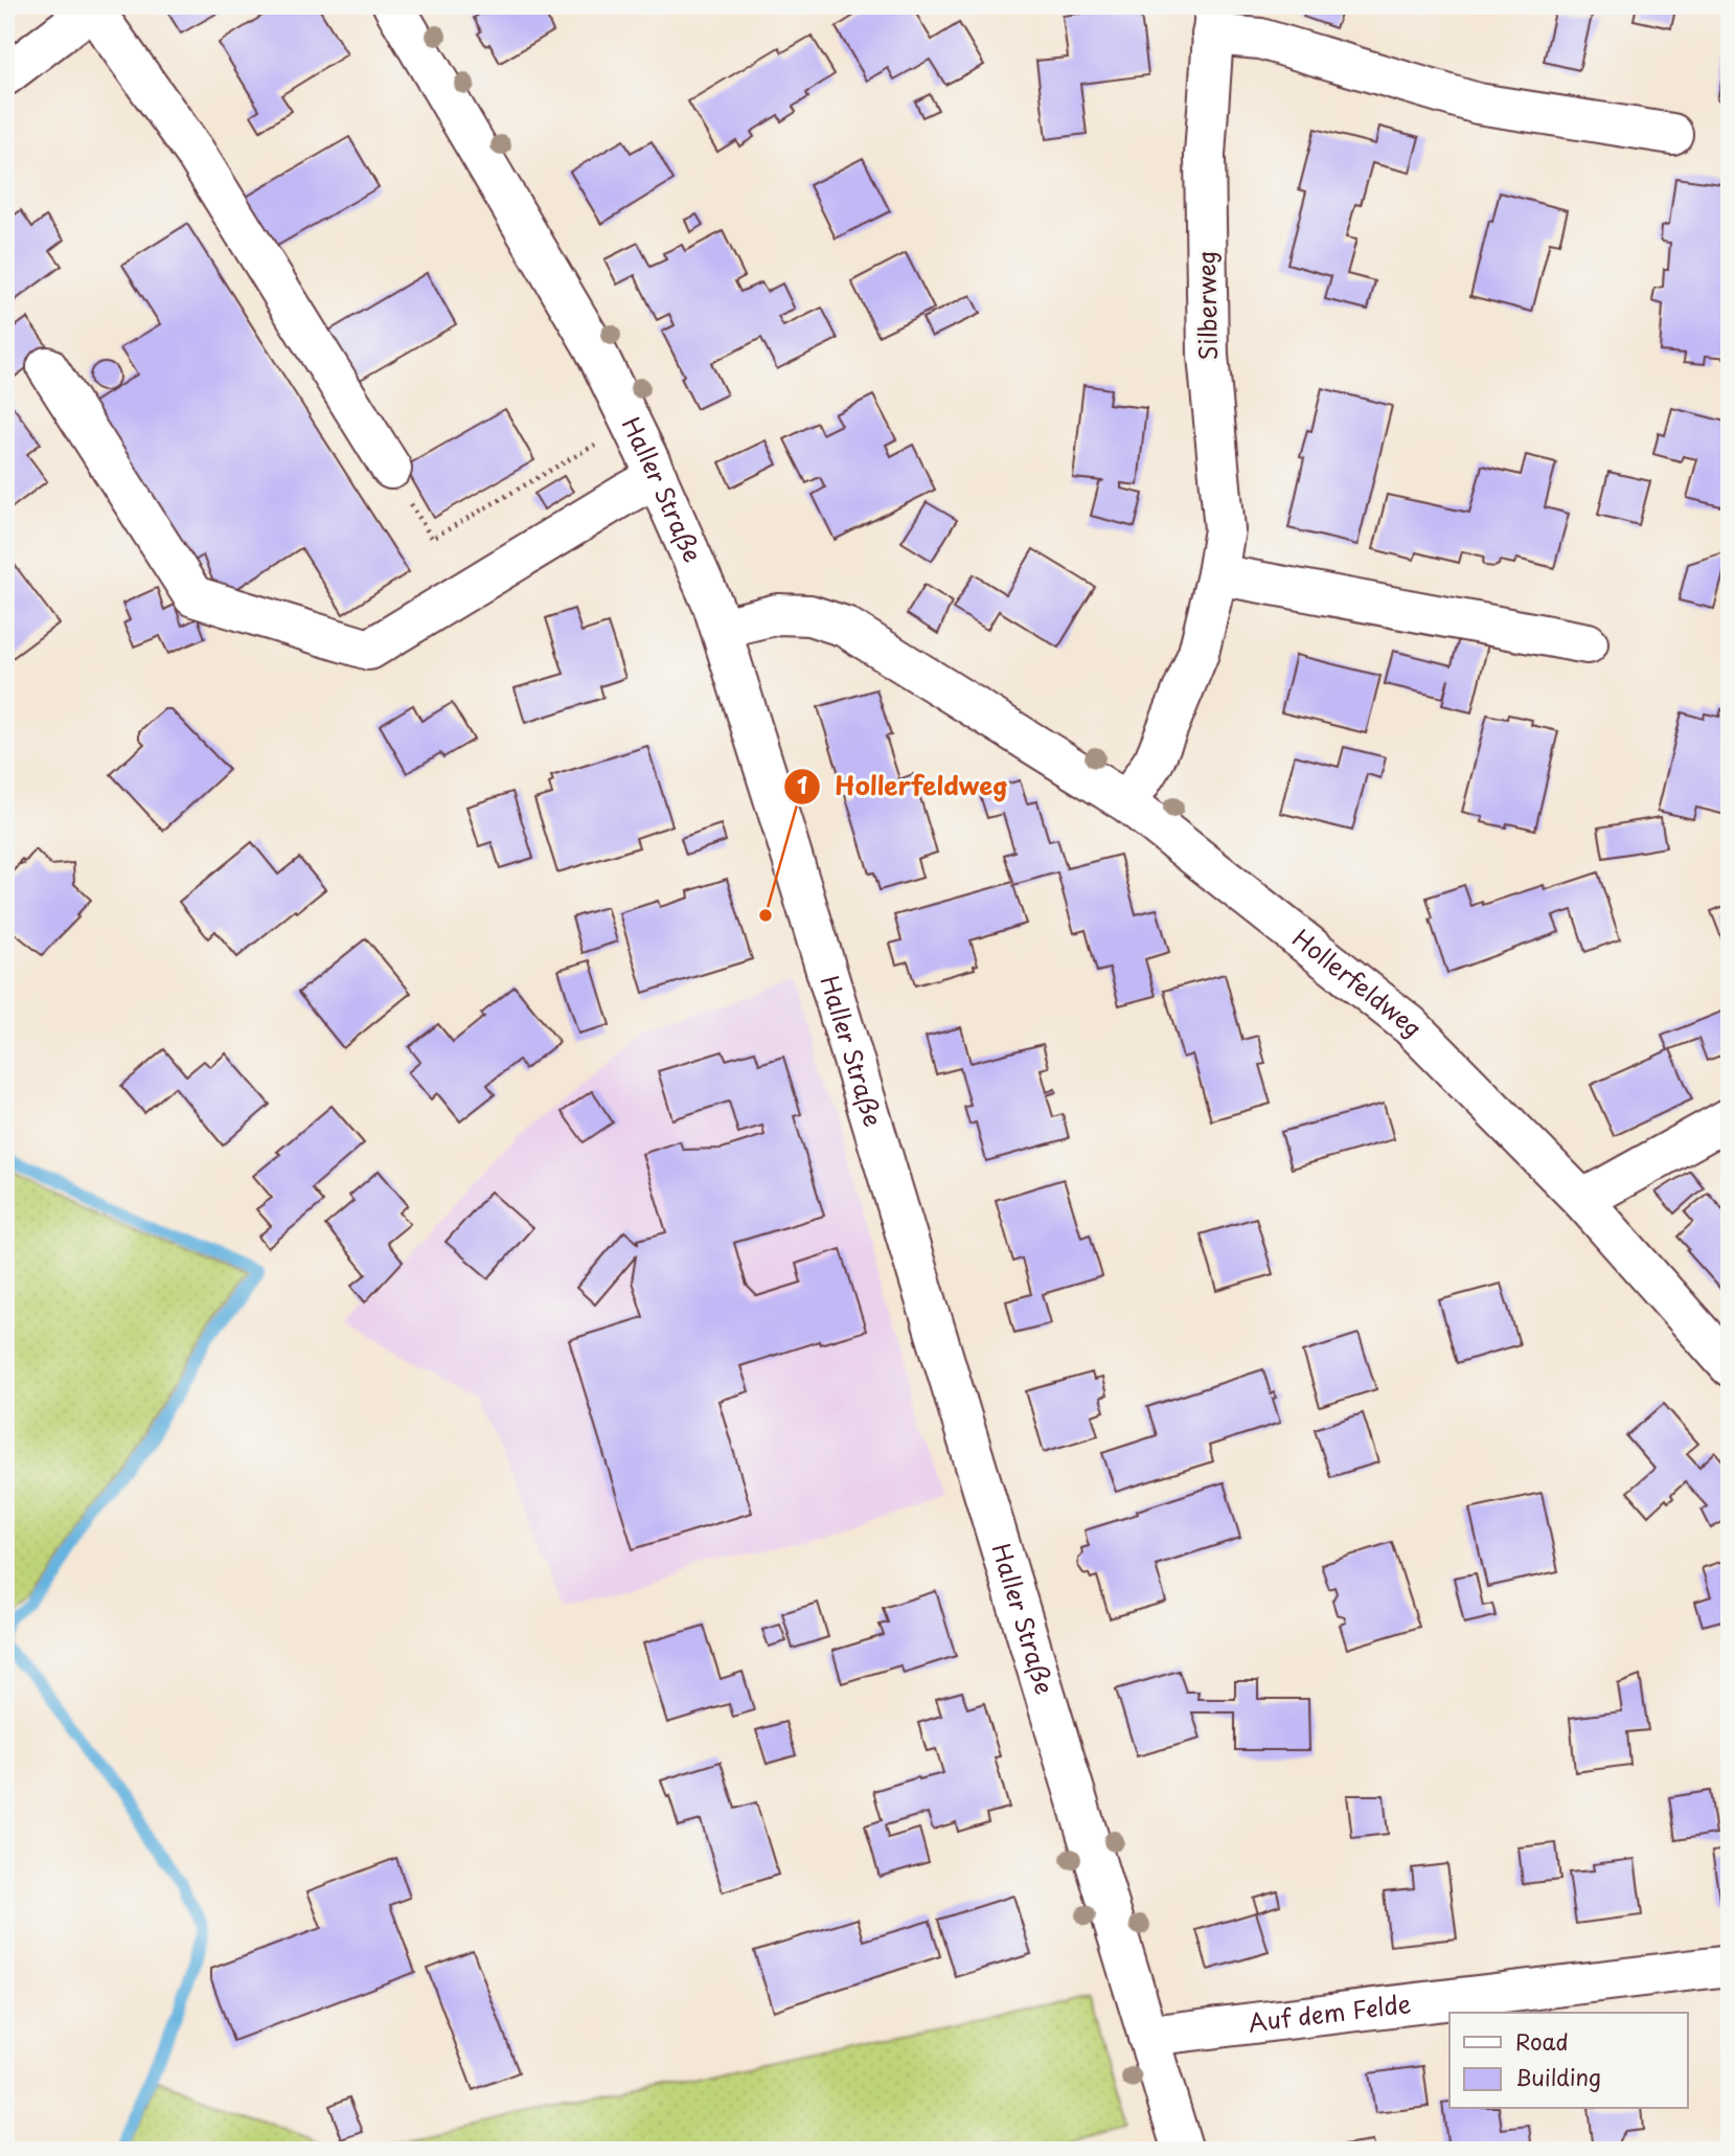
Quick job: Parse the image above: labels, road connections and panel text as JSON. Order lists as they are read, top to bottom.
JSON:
{
  "streets": {
    "street": [
      "Silberweg",
      "Haller Straße",
      "Hollerfeldweg",
      "Auf dem Felde"
    ]
  },
  "crossings": [
    ["Silberweg", "Hollerfeldweg"],
    ["Haller Straße", "Hollerfeldweg"],
    ["Haller Straße", "Auf dem Felde"]
  ],
  "places": ["Hollerfeldweg"],
  "legend": ["Road", "Building"]
}
